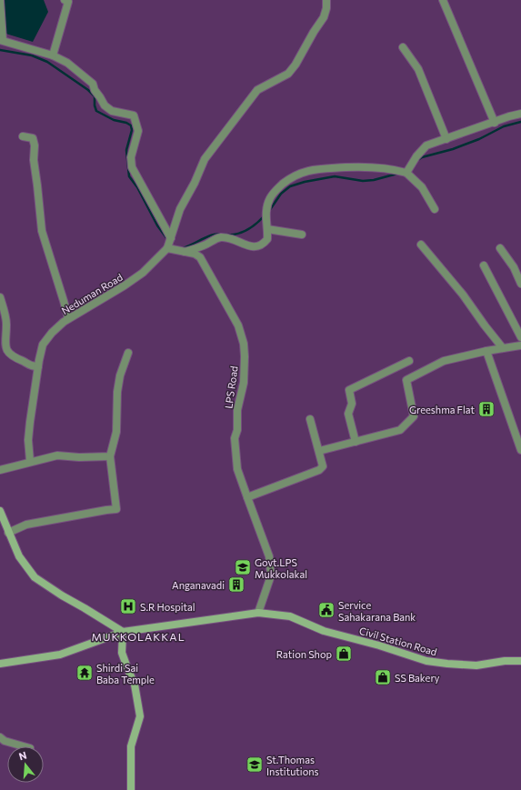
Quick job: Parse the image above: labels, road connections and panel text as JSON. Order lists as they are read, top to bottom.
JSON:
{
  "streets": {
    "main road": ["Civil Station Road"],
    "street": ["Neduman Road", "LPS Road"]
  },
  "crossings": [
    ["Neduman Road", "LPS Road"],
    ["LPS Road", "Civil Station Road"]
  ],
  "districts": ["MUKKOLAKKAL"],
  "places": {
    "building": ["Greeshma Flat", "Anganavadi"],
    "school or university": ["Govt.LPS Mukkolakal", "St.Thomas Institutions"],
    "hospital": ["S.R Hospital"],
    "public building": ["Service Sahakarana Bank"],
    "shop": ["Ration Shop", "SS Bakery"],
    "temple": ["Shirdi Sai Baba Temple"]
  },
  "north": "top"
}
